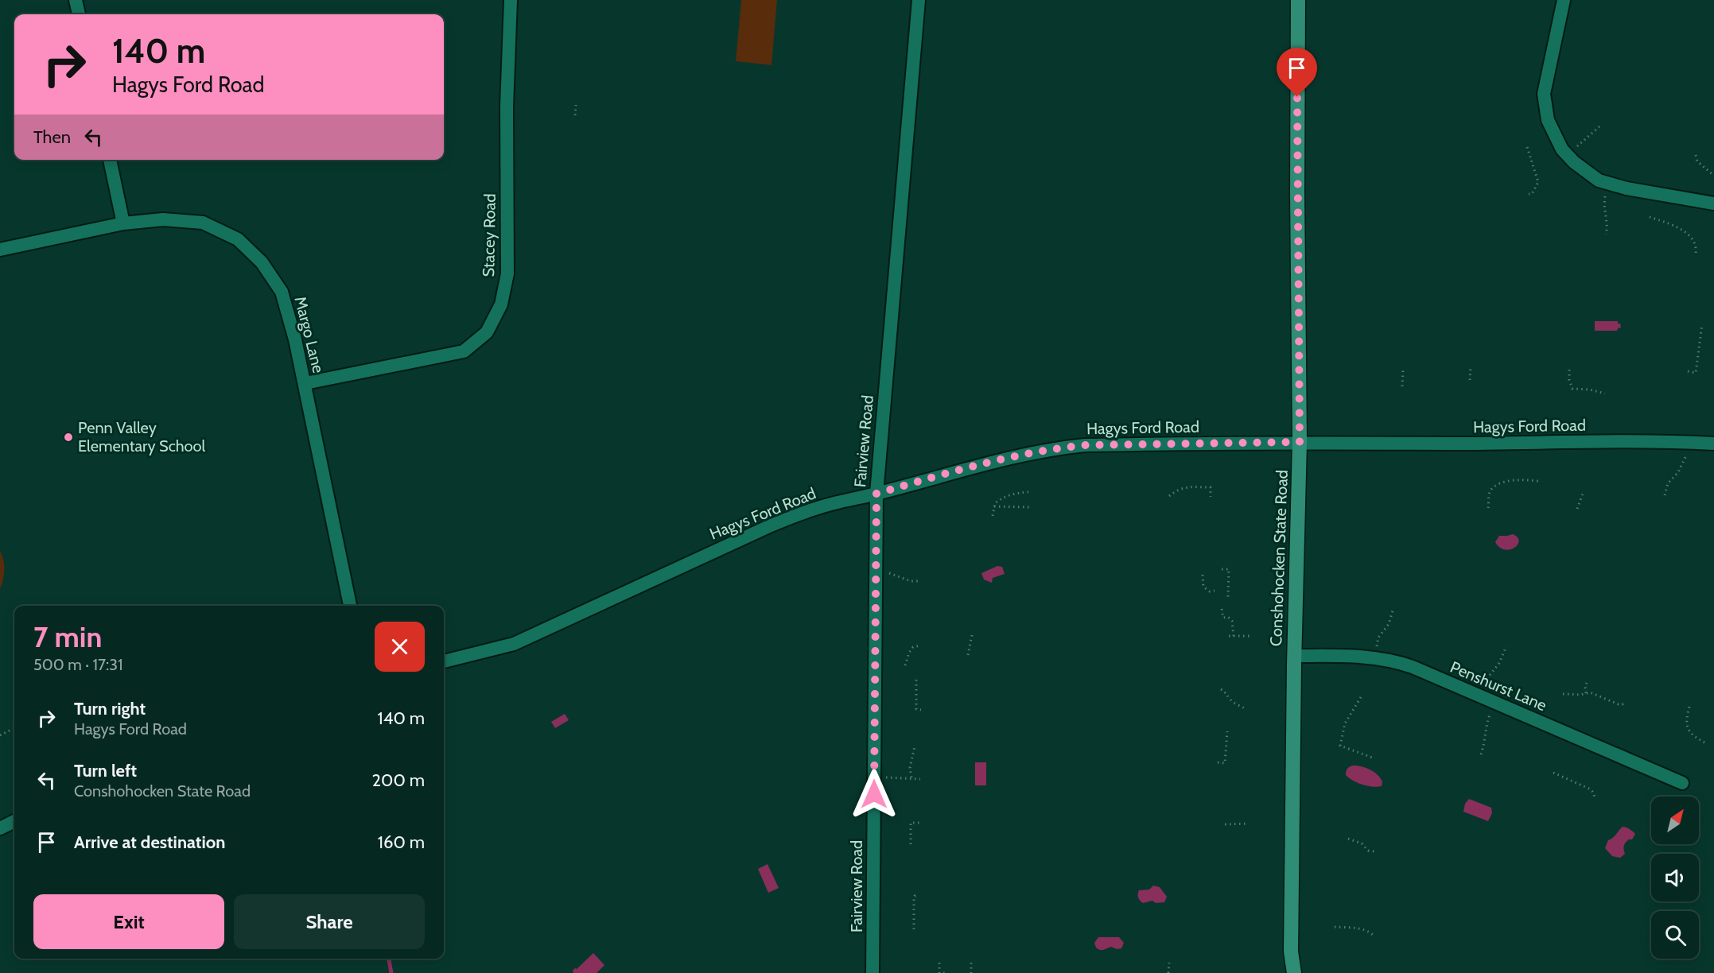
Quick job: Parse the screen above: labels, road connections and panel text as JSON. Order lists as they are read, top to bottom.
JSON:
{
  "streets": {
    "main road": ["Conshohocken State Road"],
    "street": [
      "Stacey Road",
      "Margo Lane",
      "Hagys Ford Road",
      "Fairview Road",
      "Penshurst Lane"
    ]
  },
  "crossings": [
    ["Stacey Road", "Margo Lane"],
    ["Hagys Ford Road", "Fairview Road"],
    ["Hagys Ford Road", "Conshohocken State Road"],
    ["Conshohocken State Road", "Penshurst Lane"]
  ],
  "places": ["Penn Valley Elementary School"],
  "north": "top right",
  "page": {
    "turn": ["140 m", "Hagys Ford Road"],
    "then": "Then",
    "heading": ["7 min", "500 m · 17:31"],
    "list": [
      {
        "name": "Turn right",
        "note": "Hagys Ford Road",
        "value": "140 m"
      },
      {
        "name": "Turn left",
        "note": "Conshohocken State Road",
        "value": "200 m"
      },
      {
        "name": "Arrive at destination",
        "value": "160 m"
      }
    ],
    "buttons": ["Exit", "Share"]
  }
}
